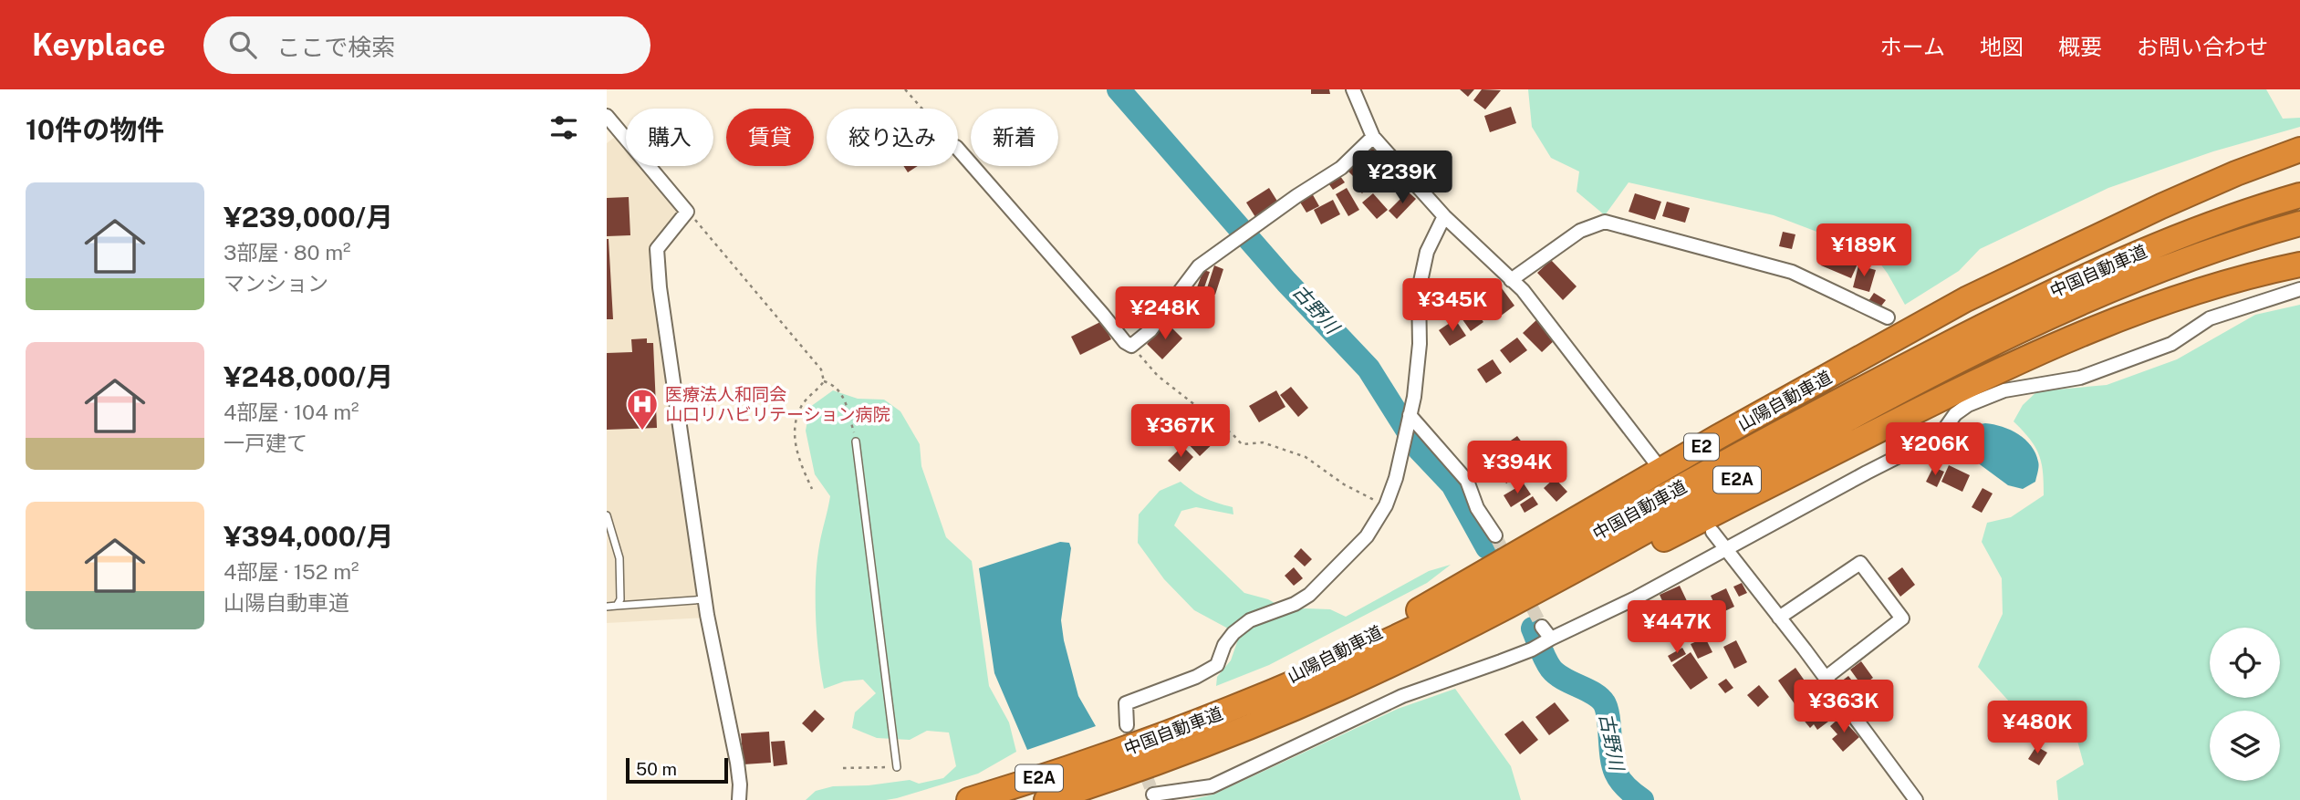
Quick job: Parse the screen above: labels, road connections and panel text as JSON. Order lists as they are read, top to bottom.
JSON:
{
  "streets": {
    "highway": [
      "中国自動車道",
      "山陽自動車道",
      "E2",
      "E2A"
    ]
  },
  "crossings": [
    ["中国自動車道", "山陽自動車道"]
  ],
  "water": ["古野川"],
  "places": {
    "hospital": ["医療法人和同会 山口リハビリテーション病院"]
  },
  "scale_bar": "50 m",
  "page": {
    "header": "Keyplace",
    "search": "ここで検索",
    "nav": [
      "ホーム",
      "地図",
      "概要",
      "お問い合わせ"
    ],
    "heading": "10件の物件",
    "chip": [
      "購入",
      "賃貸",
      "絞り込み",
      "新着"
    ],
    "price": [
      "¥239K",
      "¥189K",
      "¥345K",
      "¥248K",
      "¥367K",
      "¥206K",
      "¥394K",
      "¥447K",
      "¥363K",
      "¥480K"
    ],
    "list": [
      {
        "name": "¥239,000/月",
        "note": "3部屋 · 80 m² · マンション"
      },
      {
        "name": "¥248,000/月",
        "note": "4部屋 · 104 m² · 一戸建て"
      },
      {
        "name": "¥394,000/月",
        "note": "4部屋 · 152 m² · 山陽自動車道"
      }
    ],
    "scale": "50 m"
  }
}
